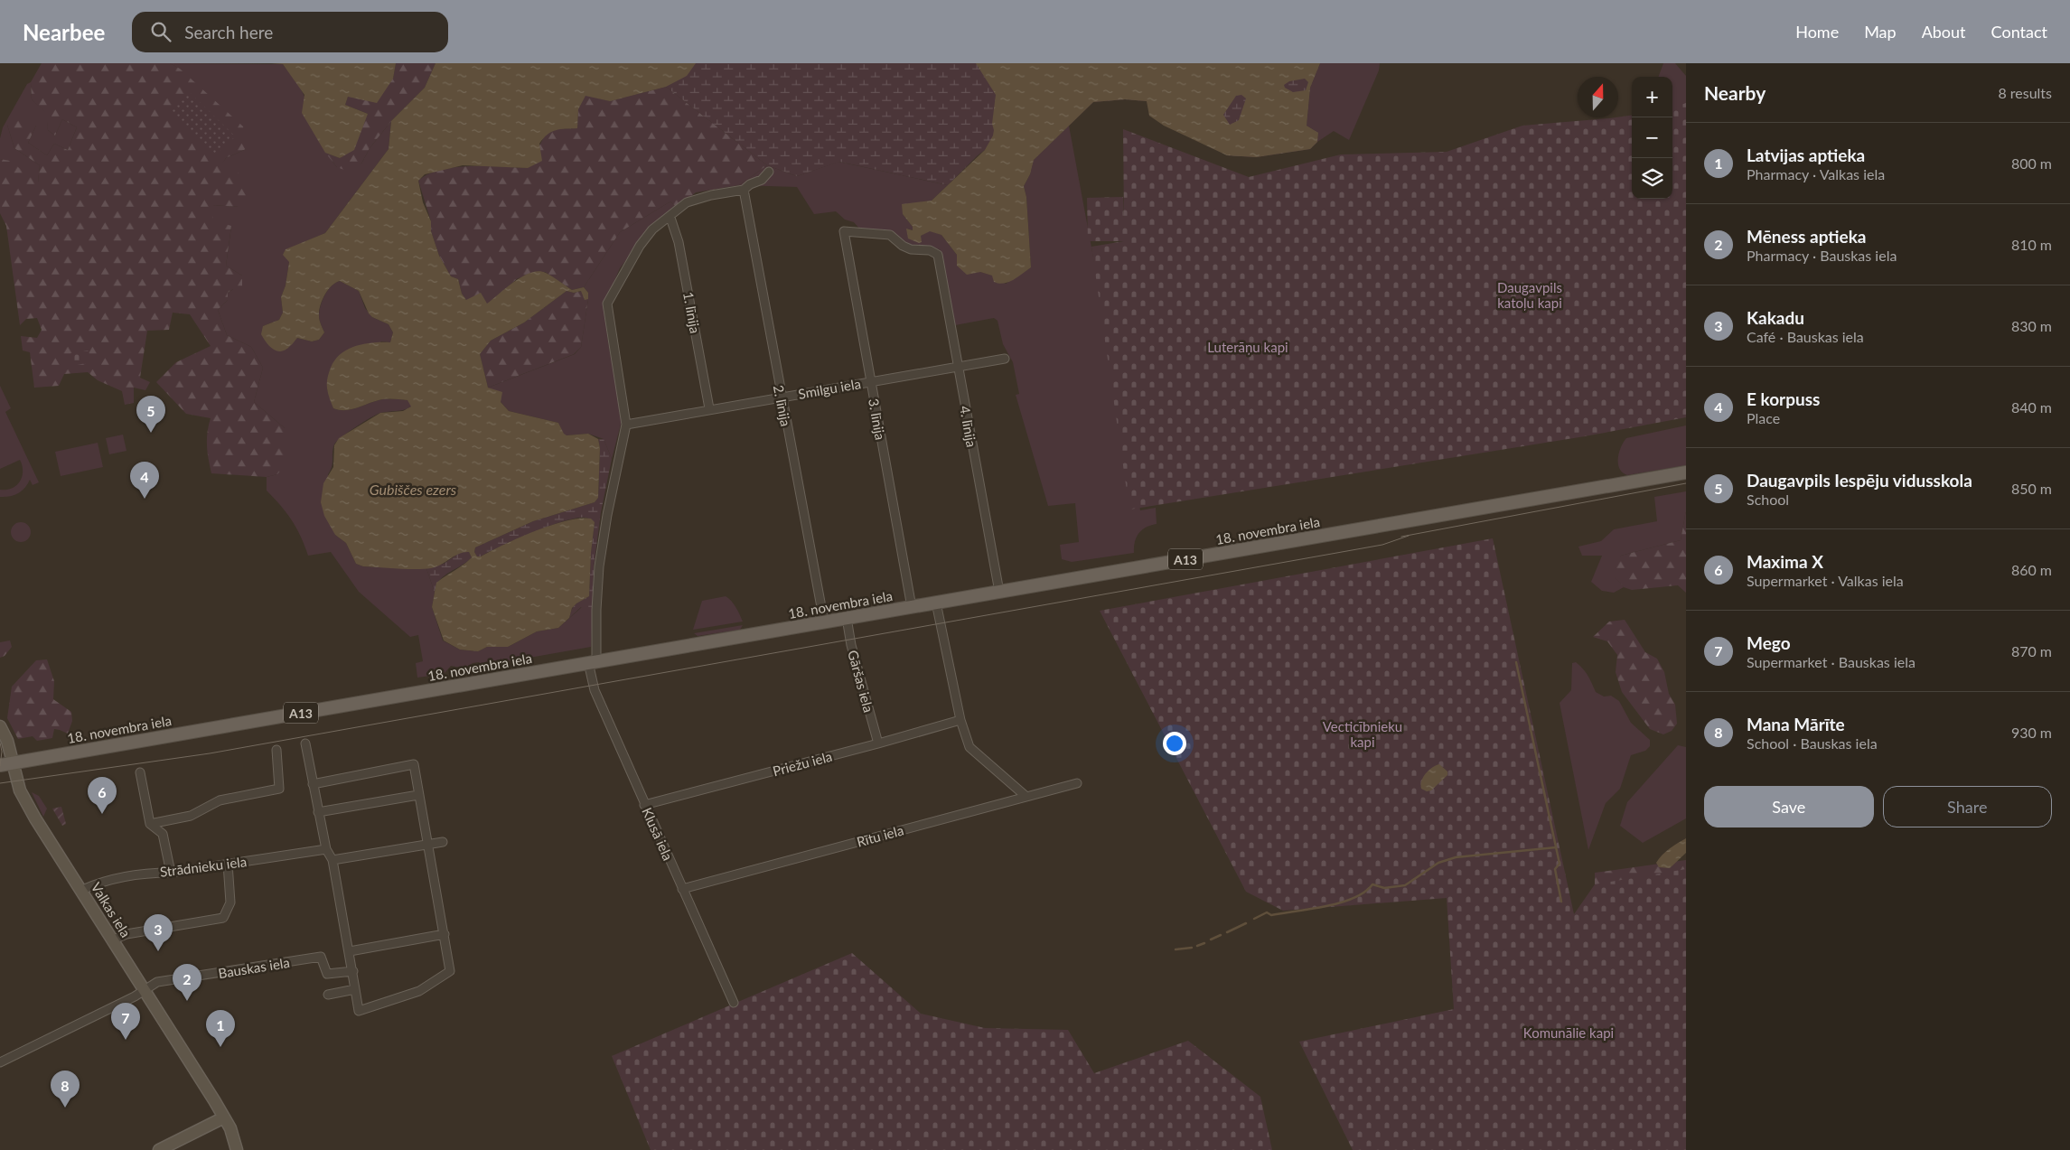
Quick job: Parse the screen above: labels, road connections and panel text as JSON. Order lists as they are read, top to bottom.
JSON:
{
  "streets": {
    "main road": ["18. novembra iela", "A13"],
    "street": [
      "1. līnija",
      "Smilgu iela",
      "2. līnija",
      "3. līnija",
      "4. līnija",
      "Gāršas iela",
      "Priežu iela",
      "Klusā iela",
      "Rītu iela",
      "Strādnieku iela",
      "Valkas iela",
      "Bauskas iela"
    ]
  },
  "crossings": [
    ["1. līnija", "Smilgu iela"],
    ["Smilgu iela", "2. līnija"],
    ["Smilgu iela", "3. līnija"],
    ["Smilgu iela", "4. līnija"],
    ["2. līnija", "18. novembra iela"],
    ["3. līnija", "4. līnija"],
    ["3. līnija", "18. novembra iela"],
    ["4. līnija", "18. novembra iela"],
    ["18. novembra iela", "Gāršas iela"],
    ["18. novembra iela", "Klusā iela"],
    ["18. novembra iela", "Valkas iela"],
    ["Gāršas iela", "Priežu iela"],
    ["Priežu iela", "Klusā iela"],
    ["Klusā iela", "Rītu iela"],
    ["Strādnieku iela", "Valkas iela"],
    ["Valkas iela", "Bauskas iela"]
  ],
  "water": ["Gubiščes ezers"],
  "parks": [
    "Daugavpils katoļu kapi",
    "Luterāņu kapi",
    "Vecticībnieku kapi",
    "Komunālie kapi"
  ],
  "north": "top",
  "page": {
    "header": "Nearbee",
    "search": "Search here",
    "nav": [
      "Home",
      "Map",
      "About",
      "Contact"
    ],
    "heading": ["Nearby", "8 results"],
    "map_buttons": ["+", "−"],
    "list": [
      {
        "mark": "1",
        "name": "Latvijas aptieka",
        "note": "Pharmacy · Valkas iela",
        "value": "800 m"
      },
      {
        "mark": "2",
        "name": "Mēness aptieka",
        "note": "Pharmacy · Bauskas iela",
        "value": "810 m"
      },
      {
        "mark": "3",
        "name": "Kakadu",
        "note": "Café · Bauskas iela",
        "value": "830 m"
      },
      {
        "mark": "4",
        "name": "E korpuss",
        "note": "Place",
        "value": "840 m"
      },
      {
        "mark": "5",
        "name": "Daugavpils Iespēju vidusskola",
        "note": "School",
        "value": "850 m"
      },
      {
        "mark": "6",
        "name": "Maxima X",
        "note": "Supermarket · Valkas iela",
        "value": "860 m"
      },
      {
        "mark": "7",
        "name": "Mego",
        "note": "Supermarket · Bauskas iela",
        "value": "870 m"
      },
      {
        "mark": "8",
        "name": "Mana Mārīte",
        "note": "School · Bauskas iela",
        "value": "930 m"
      }
    ],
    "pins": [
      "5",
      "4",
      "6",
      "3",
      "2",
      "7",
      "1",
      "8"
    ],
    "buttons": ["Save", "Share"]
  }
}
